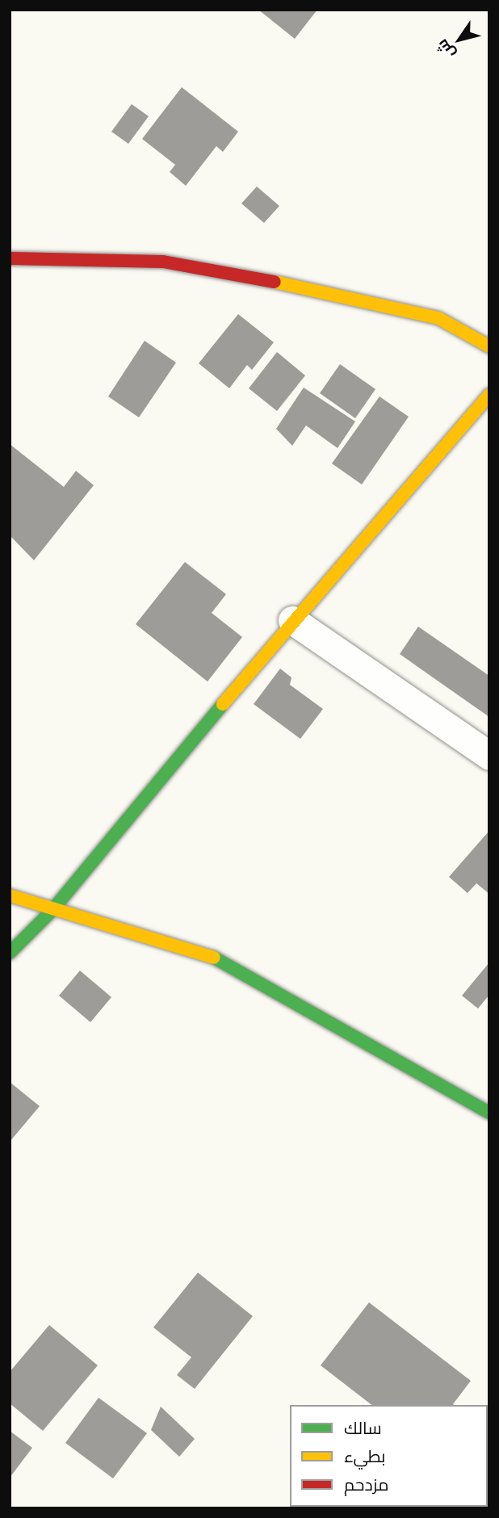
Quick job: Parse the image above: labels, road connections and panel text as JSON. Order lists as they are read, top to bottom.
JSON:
{
  "legend": ["سالك", "بطيء", "مزدحم"],
  "north": "bottom left"
}
